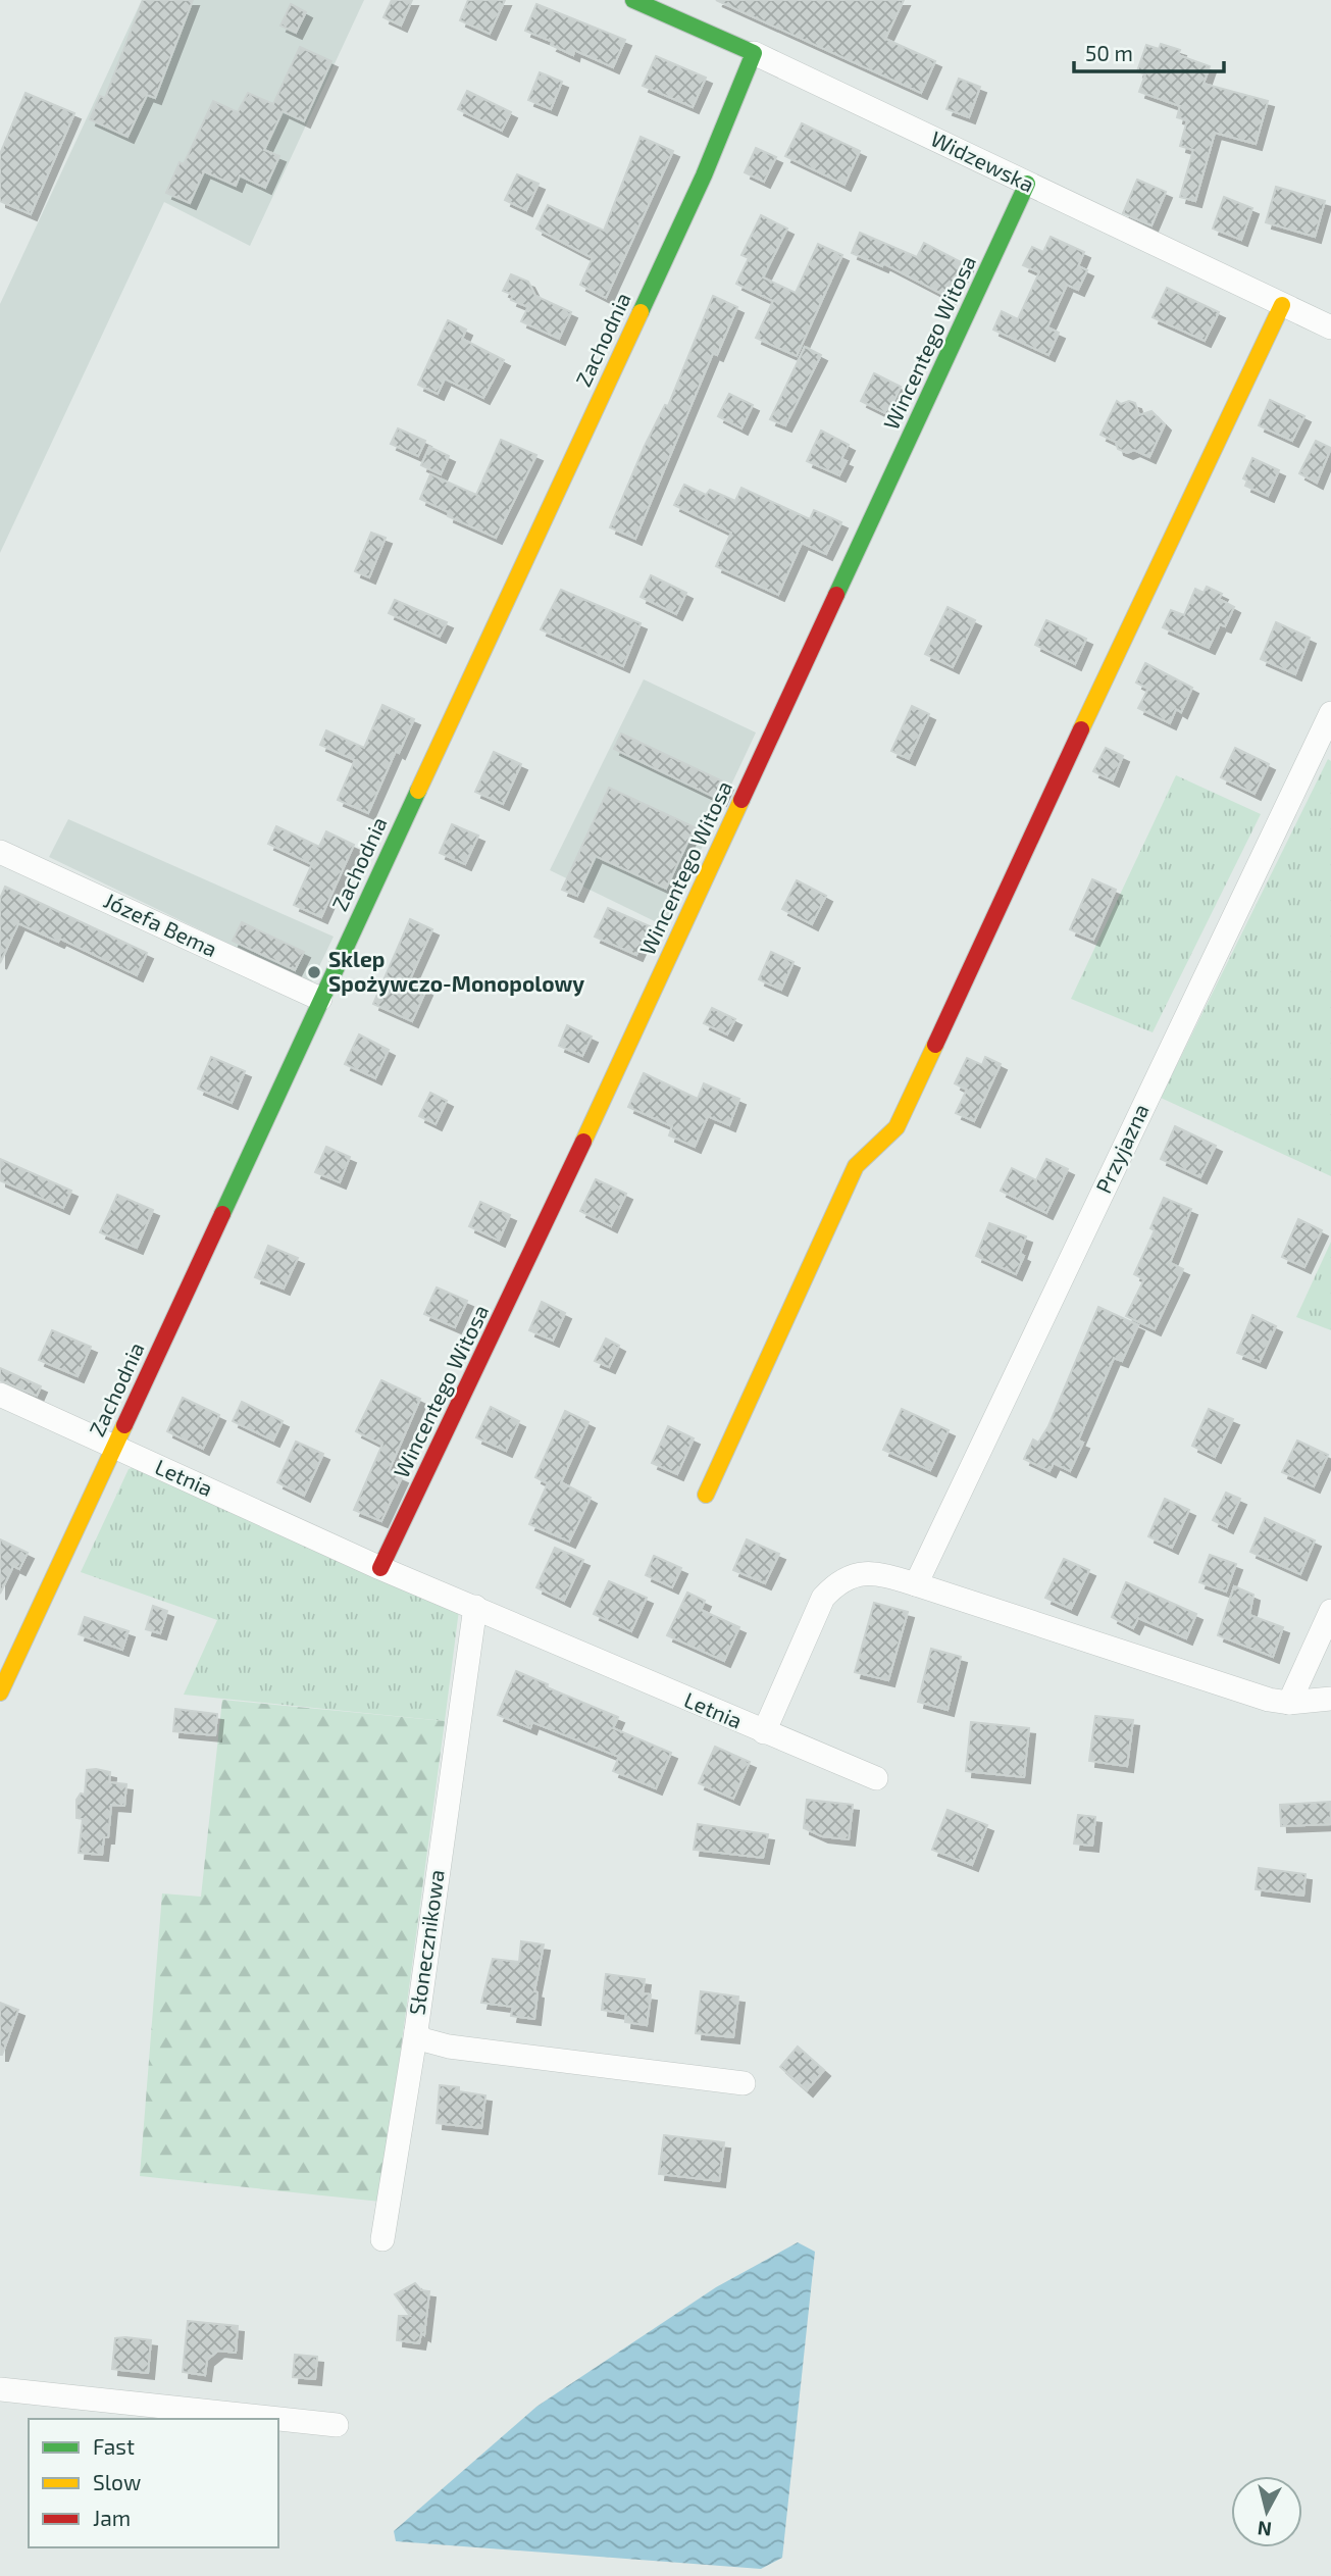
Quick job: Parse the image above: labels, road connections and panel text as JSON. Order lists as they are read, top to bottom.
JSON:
{
  "streets": {
    "street": [
      "Widzewska",
      "Zachodnia",
      "Wincentego Witosa",
      "Józefa Bema",
      "Przyjazna",
      "Letnia",
      "Słonecznikowa"
    ]
  },
  "crossings": [
    ["Widzewska", "Zachodnia"],
    ["Widzewska", "Wincentego Witosa"],
    ["Zachodnia", "Józefa Bema"],
    ["Zachodnia", "Letnia"],
    ["Wincentego Witosa", "Letnia"],
    ["Przyjazna", "Letnia"],
    ["Letnia", "Słonecznikowa"]
  ],
  "places": ["Sklep Spożywczo-Monopolowy"],
  "legend": ["Fast", "Slow", "Jam"],
  "scale_bar": "50 m",
  "north": "bottom"
}
